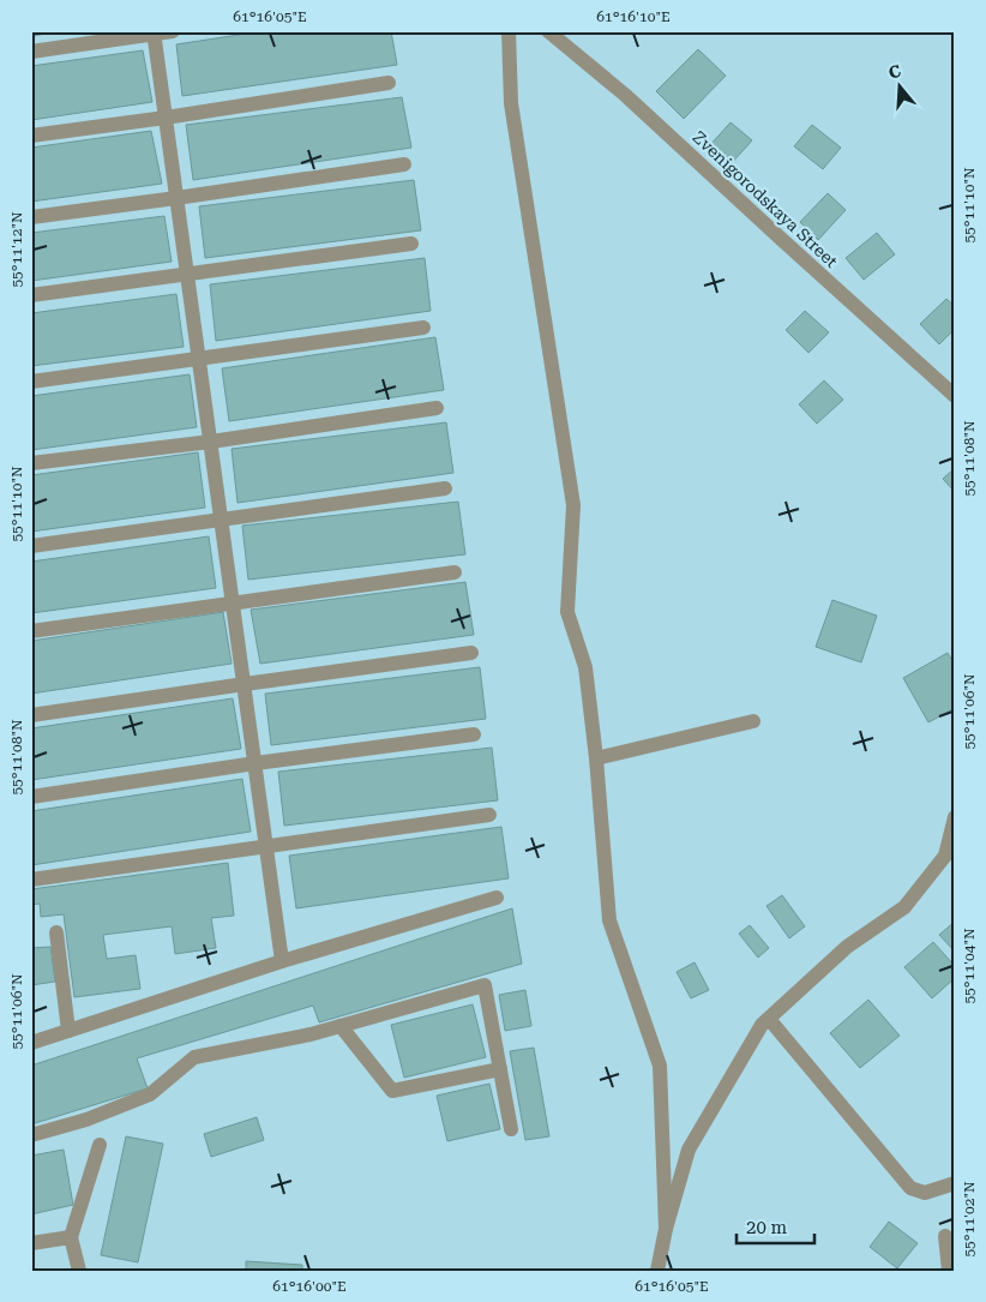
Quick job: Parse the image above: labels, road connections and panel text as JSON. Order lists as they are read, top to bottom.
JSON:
{
  "streets": {
    "street": ["Zvenigorodskaya Street"]
  },
  "scale_bar": "20 m",
  "north": "top",
  "coordinates": [
    "61°16'05\"E",
    "61°16'10\"E",
    "55°11'10\"N",
    "55°11'12\"N",
    "55°11'08\"N",
    "55°11'06\"N",
    "55°11'04\"N",
    "55°11'02\"N",
    "61°16'00\"E"
  ]
}
